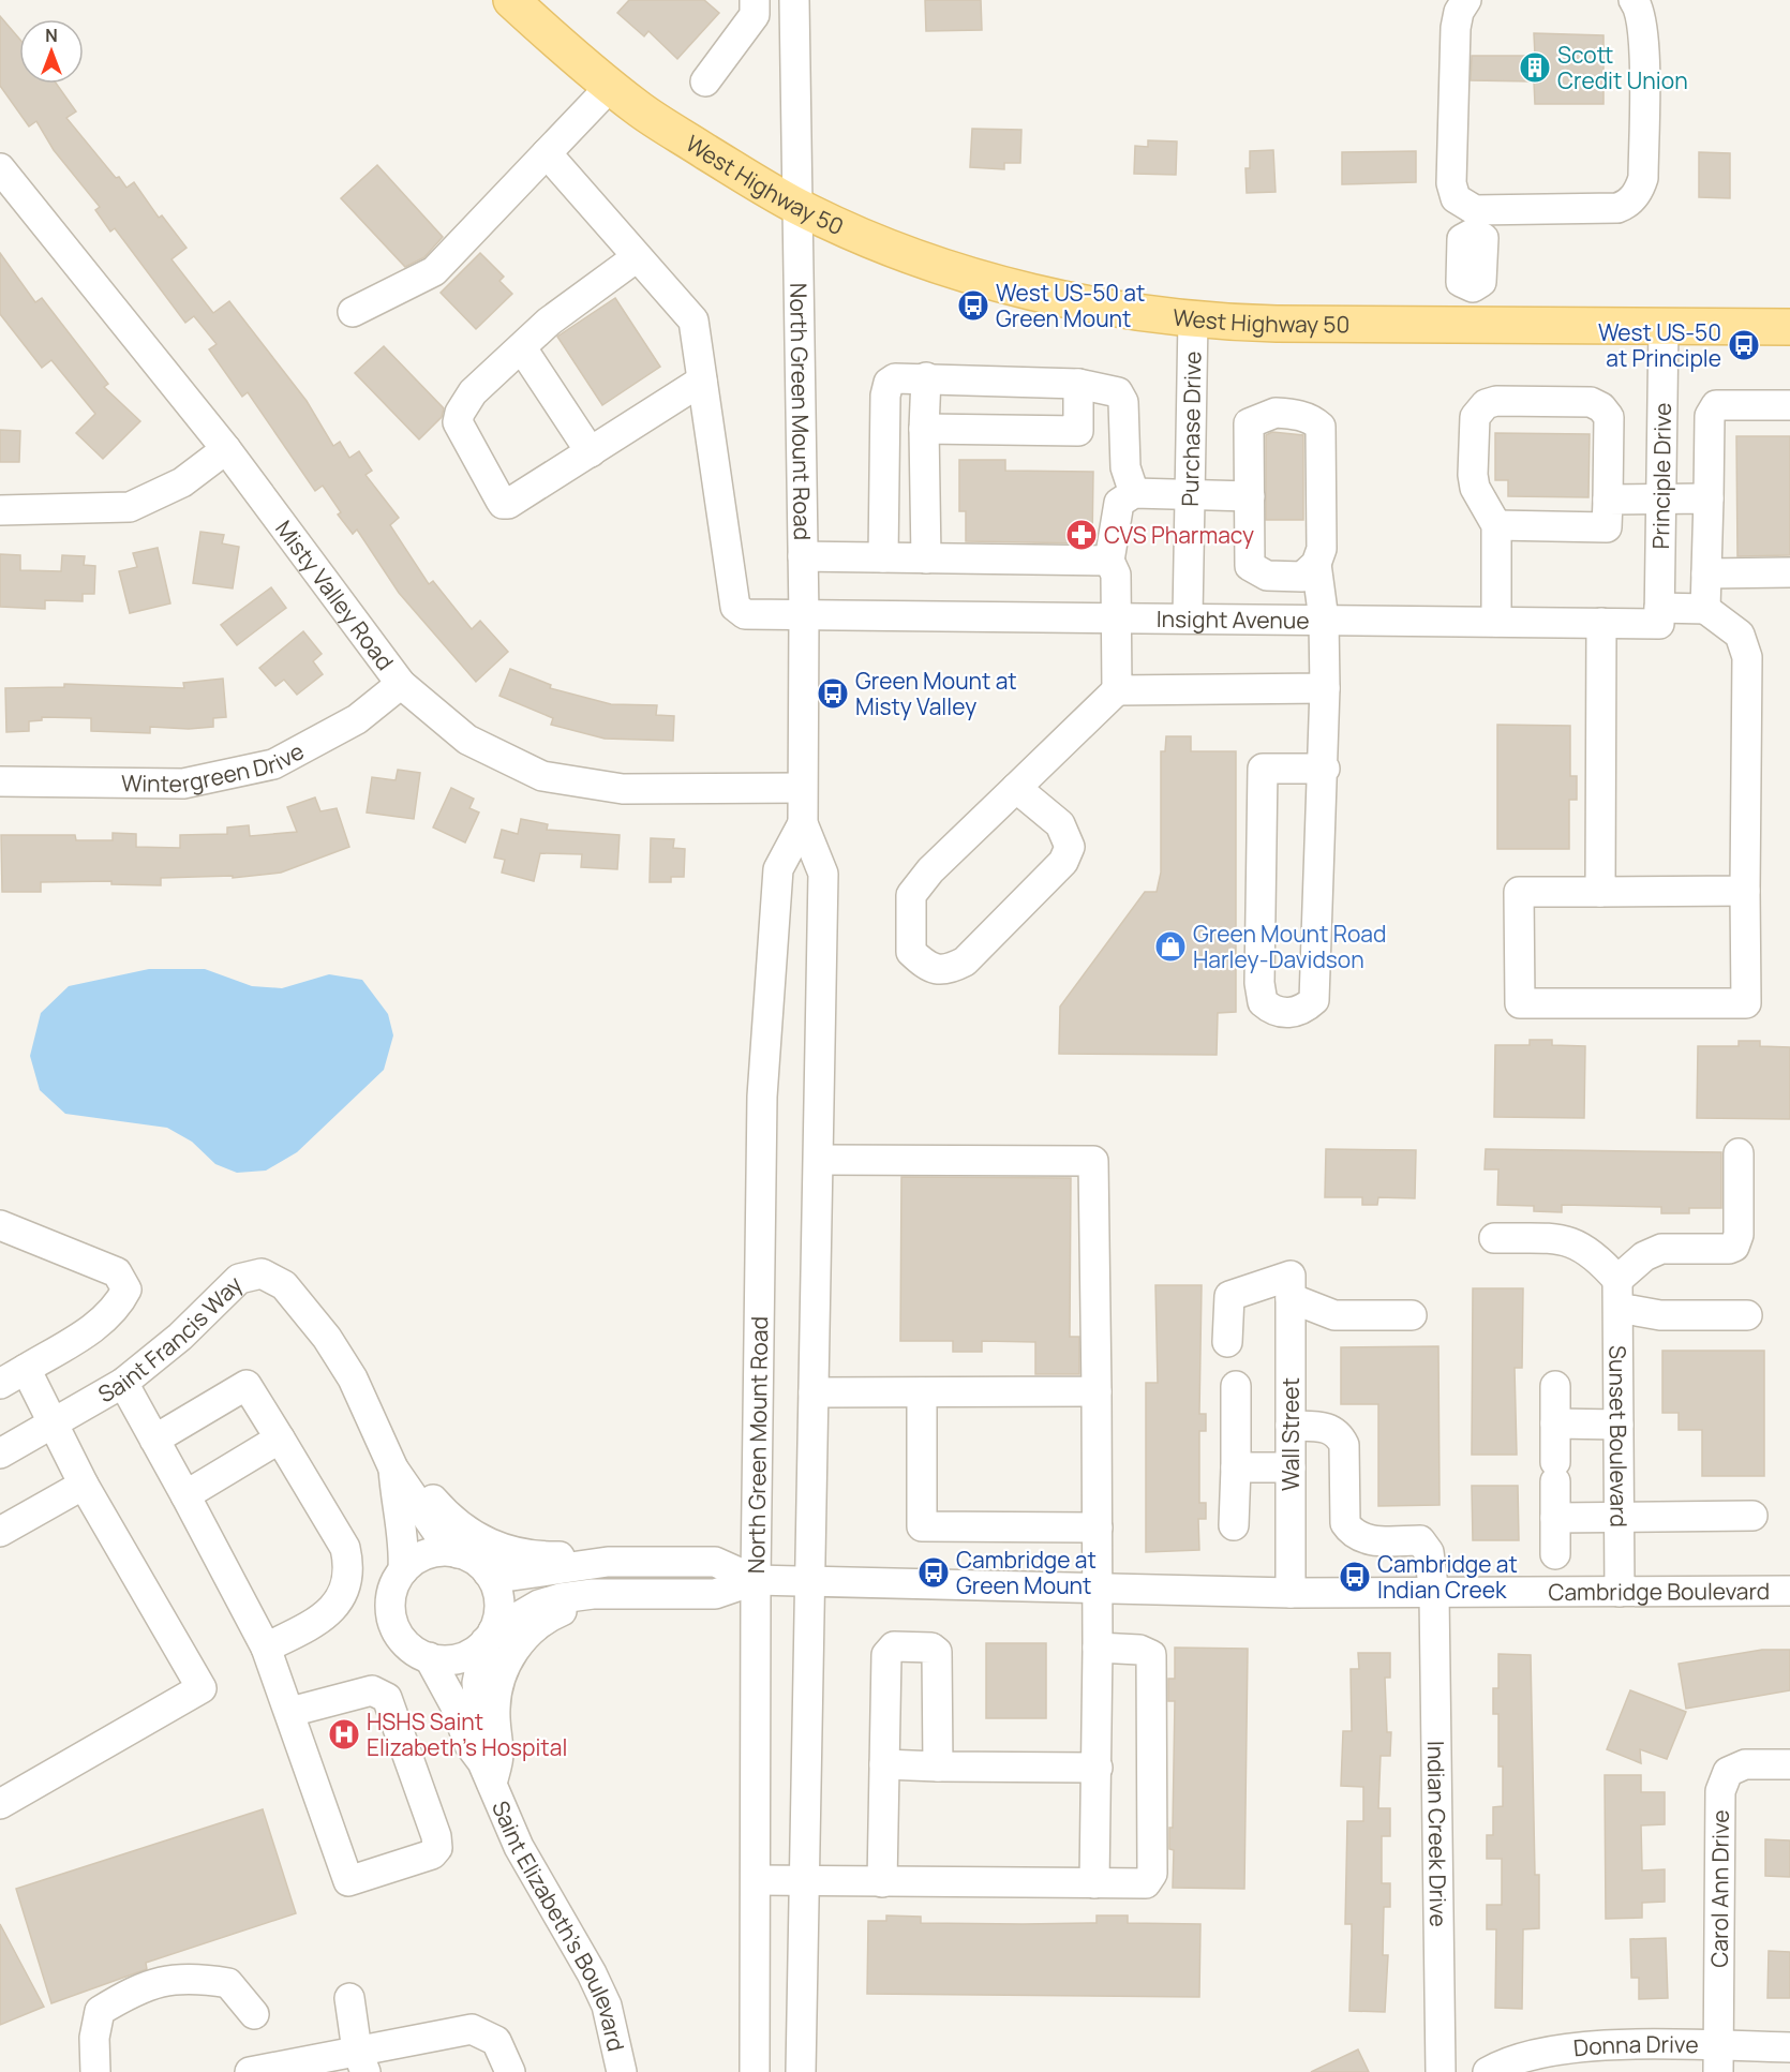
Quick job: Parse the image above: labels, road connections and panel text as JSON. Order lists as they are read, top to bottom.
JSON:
{
  "streets": {
    "main road": ["West Highway 50"],
    "street": [
      "North Green Mount Road",
      "Purchase Drive",
      "Principle Drive",
      "Misty Valley Road",
      "Insight Avenue",
      "Wintergreen Drive",
      "Saint Francis Way",
      "Wall Street",
      "Sunset Boulevard",
      "Cambridge Boulevard",
      "Indian Creek Drive",
      "Carol Ann Drive",
      "Saint Elizabeth's Boulevard",
      "Donna Drive"
    ]
  },
  "crossings": [
    ["West Highway 50", "North Green Mount Road"],
    ["West Highway 50", "Purchase Drive"],
    ["West Highway 50", "Principle Drive"],
    ["North Green Mount Road", "Misty Valley Road"],
    ["North Green Mount Road", "Insight Avenue"],
    ["North Green Mount Road", "Cambridge Boulevard"],
    ["Purchase Drive", "Insight Avenue"],
    ["Principle Drive", "Insight Avenue"],
    ["Misty Valley Road", "Wintergreen Drive"],
    ["Saint Francis Way", "Saint Elizabeth's Boulevard"],
    ["Wall Street", "Cambridge Boulevard"],
    ["Wall Street", "Indian Creek Drive"],
    ["Sunset Boulevard", "Cambridge Boulevard"],
    ["Cambridge Boulevard", "Indian Creek Drive"],
    ["Carol Ann Drive", "Donna Drive"]
  ],
  "places": {
    "building": ["Scott Credit Union"],
    "bus stop": [
      "West US-50 at Green Mount",
      "West US-50 at Principle",
      "Green Mount at Misty Valley",
      "Cambridge at Green Mount",
      "Cambridge at Indian Creek"
    ],
    "pharmacy": ["CVS Pharmacy"],
    "shop": ["Green Mount Road Harley-Davidson"],
    "hospital": ["HSHS Saint Elizabeth's Hospital"]
  },
  "north": "top"
}
